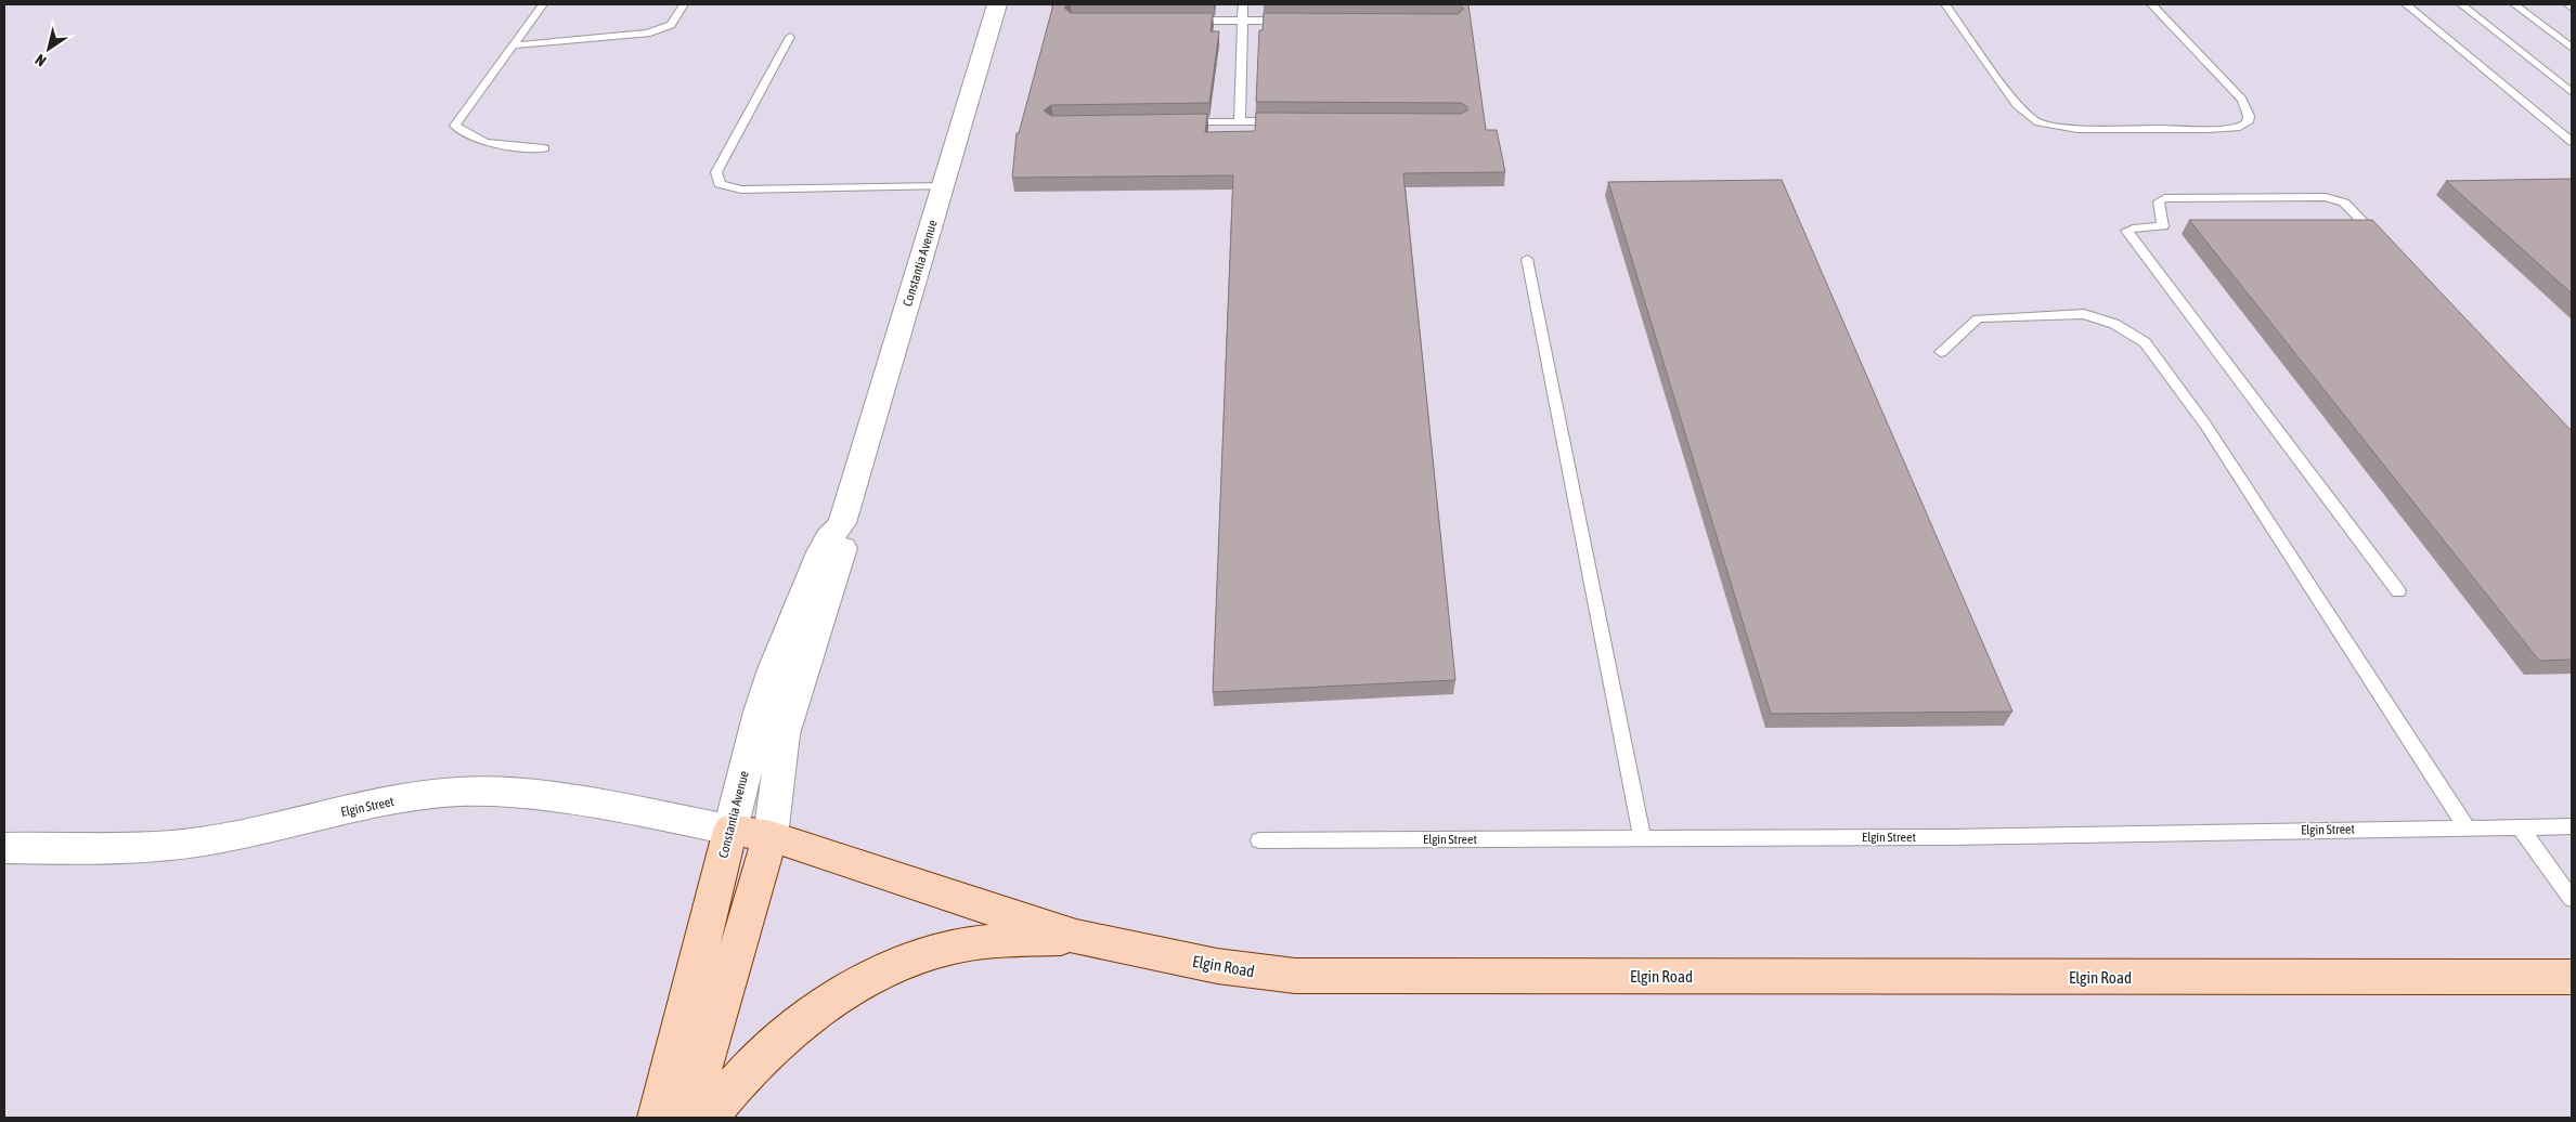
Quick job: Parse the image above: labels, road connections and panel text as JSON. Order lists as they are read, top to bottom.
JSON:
{
  "streets": {
    "street": ["Constantia Avenue", "Elgin Street", "Elgin Road"]
  },
  "crossings": [
    ["Constantia Avenue", "Elgin Street"],
    ["Constantia Avenue", "Elgin Road"],
    ["Elgin Street", "Elgin Road"]
  ],
  "north": "bottom left"
}
